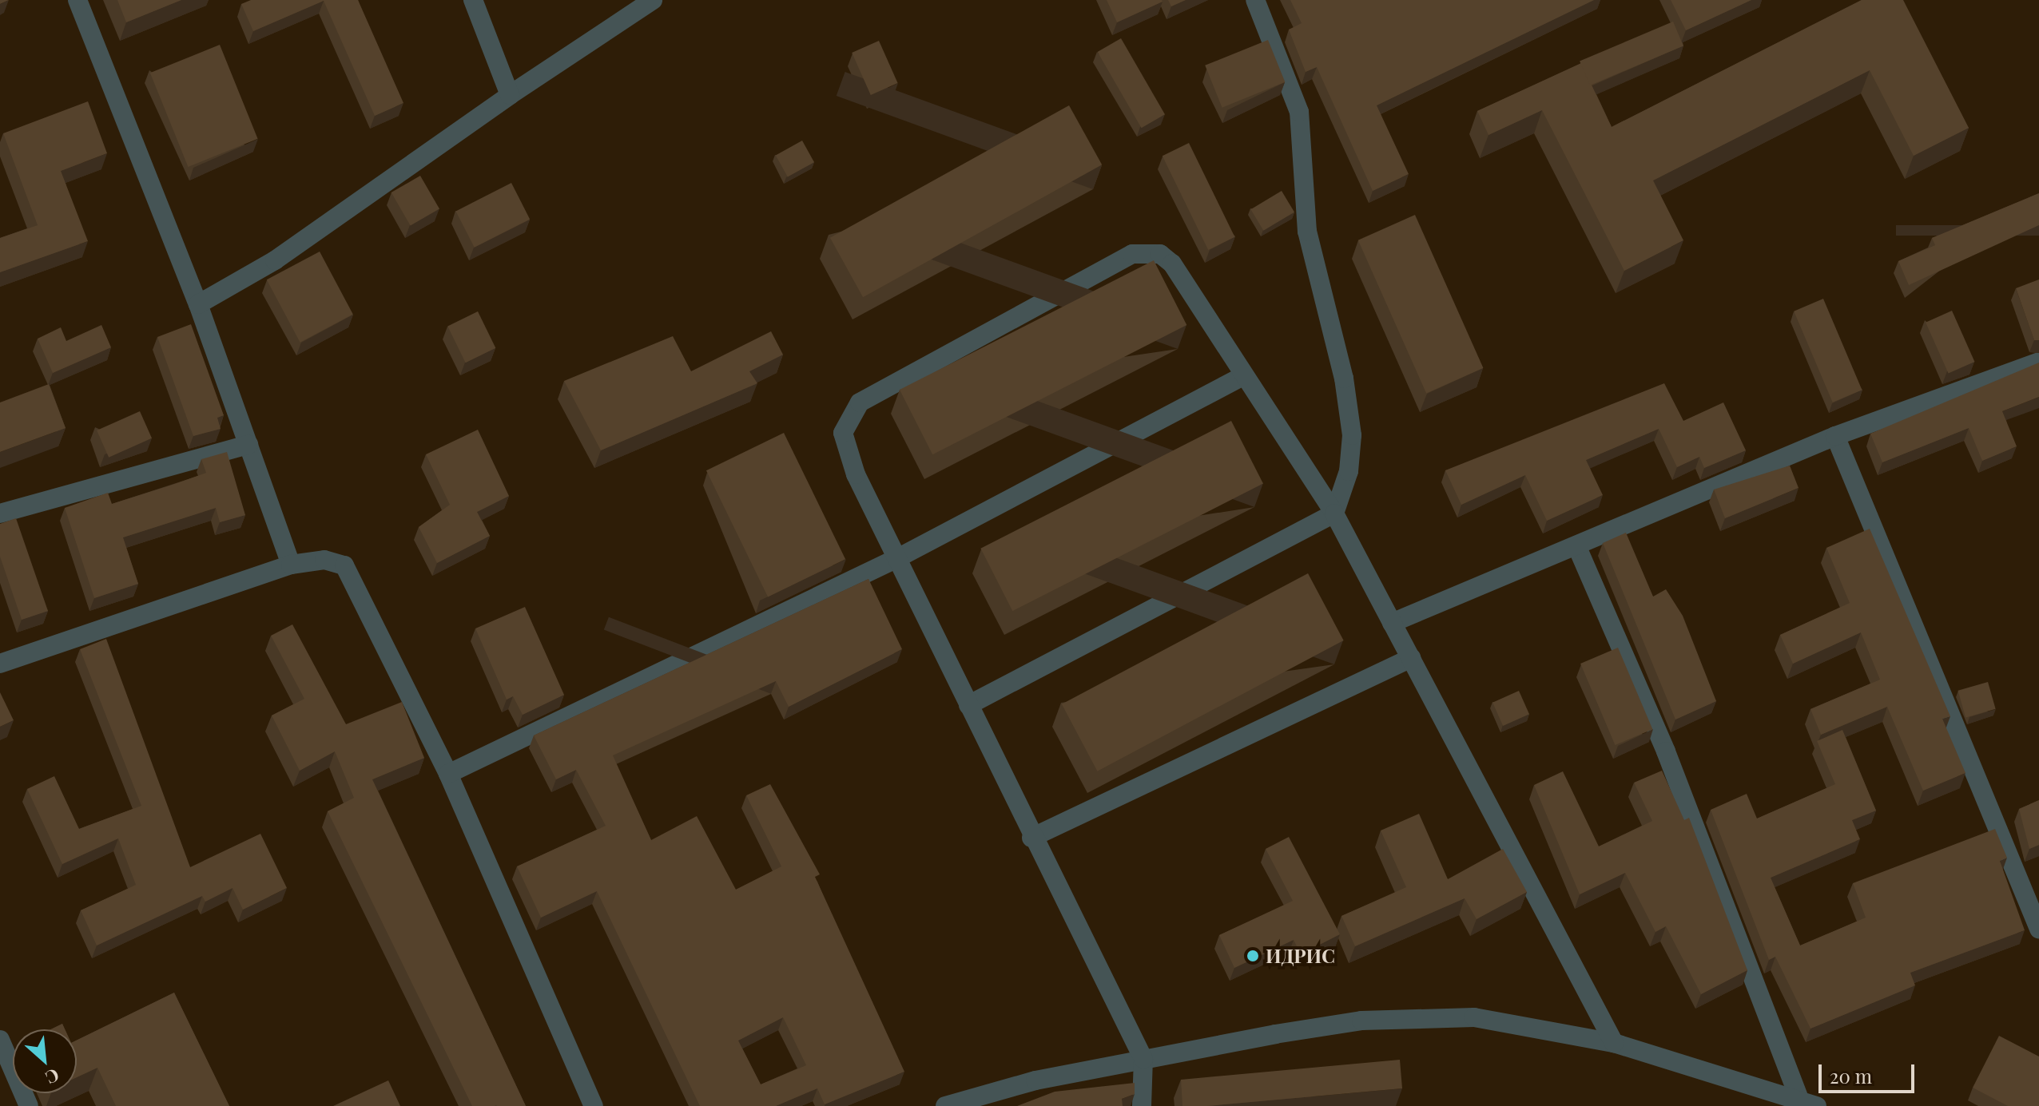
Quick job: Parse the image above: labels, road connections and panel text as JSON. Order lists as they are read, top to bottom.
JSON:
{
  "places": ["ИДРИС"],
  "scale_bar": "20 m",
  "north": "bottom right"
}
